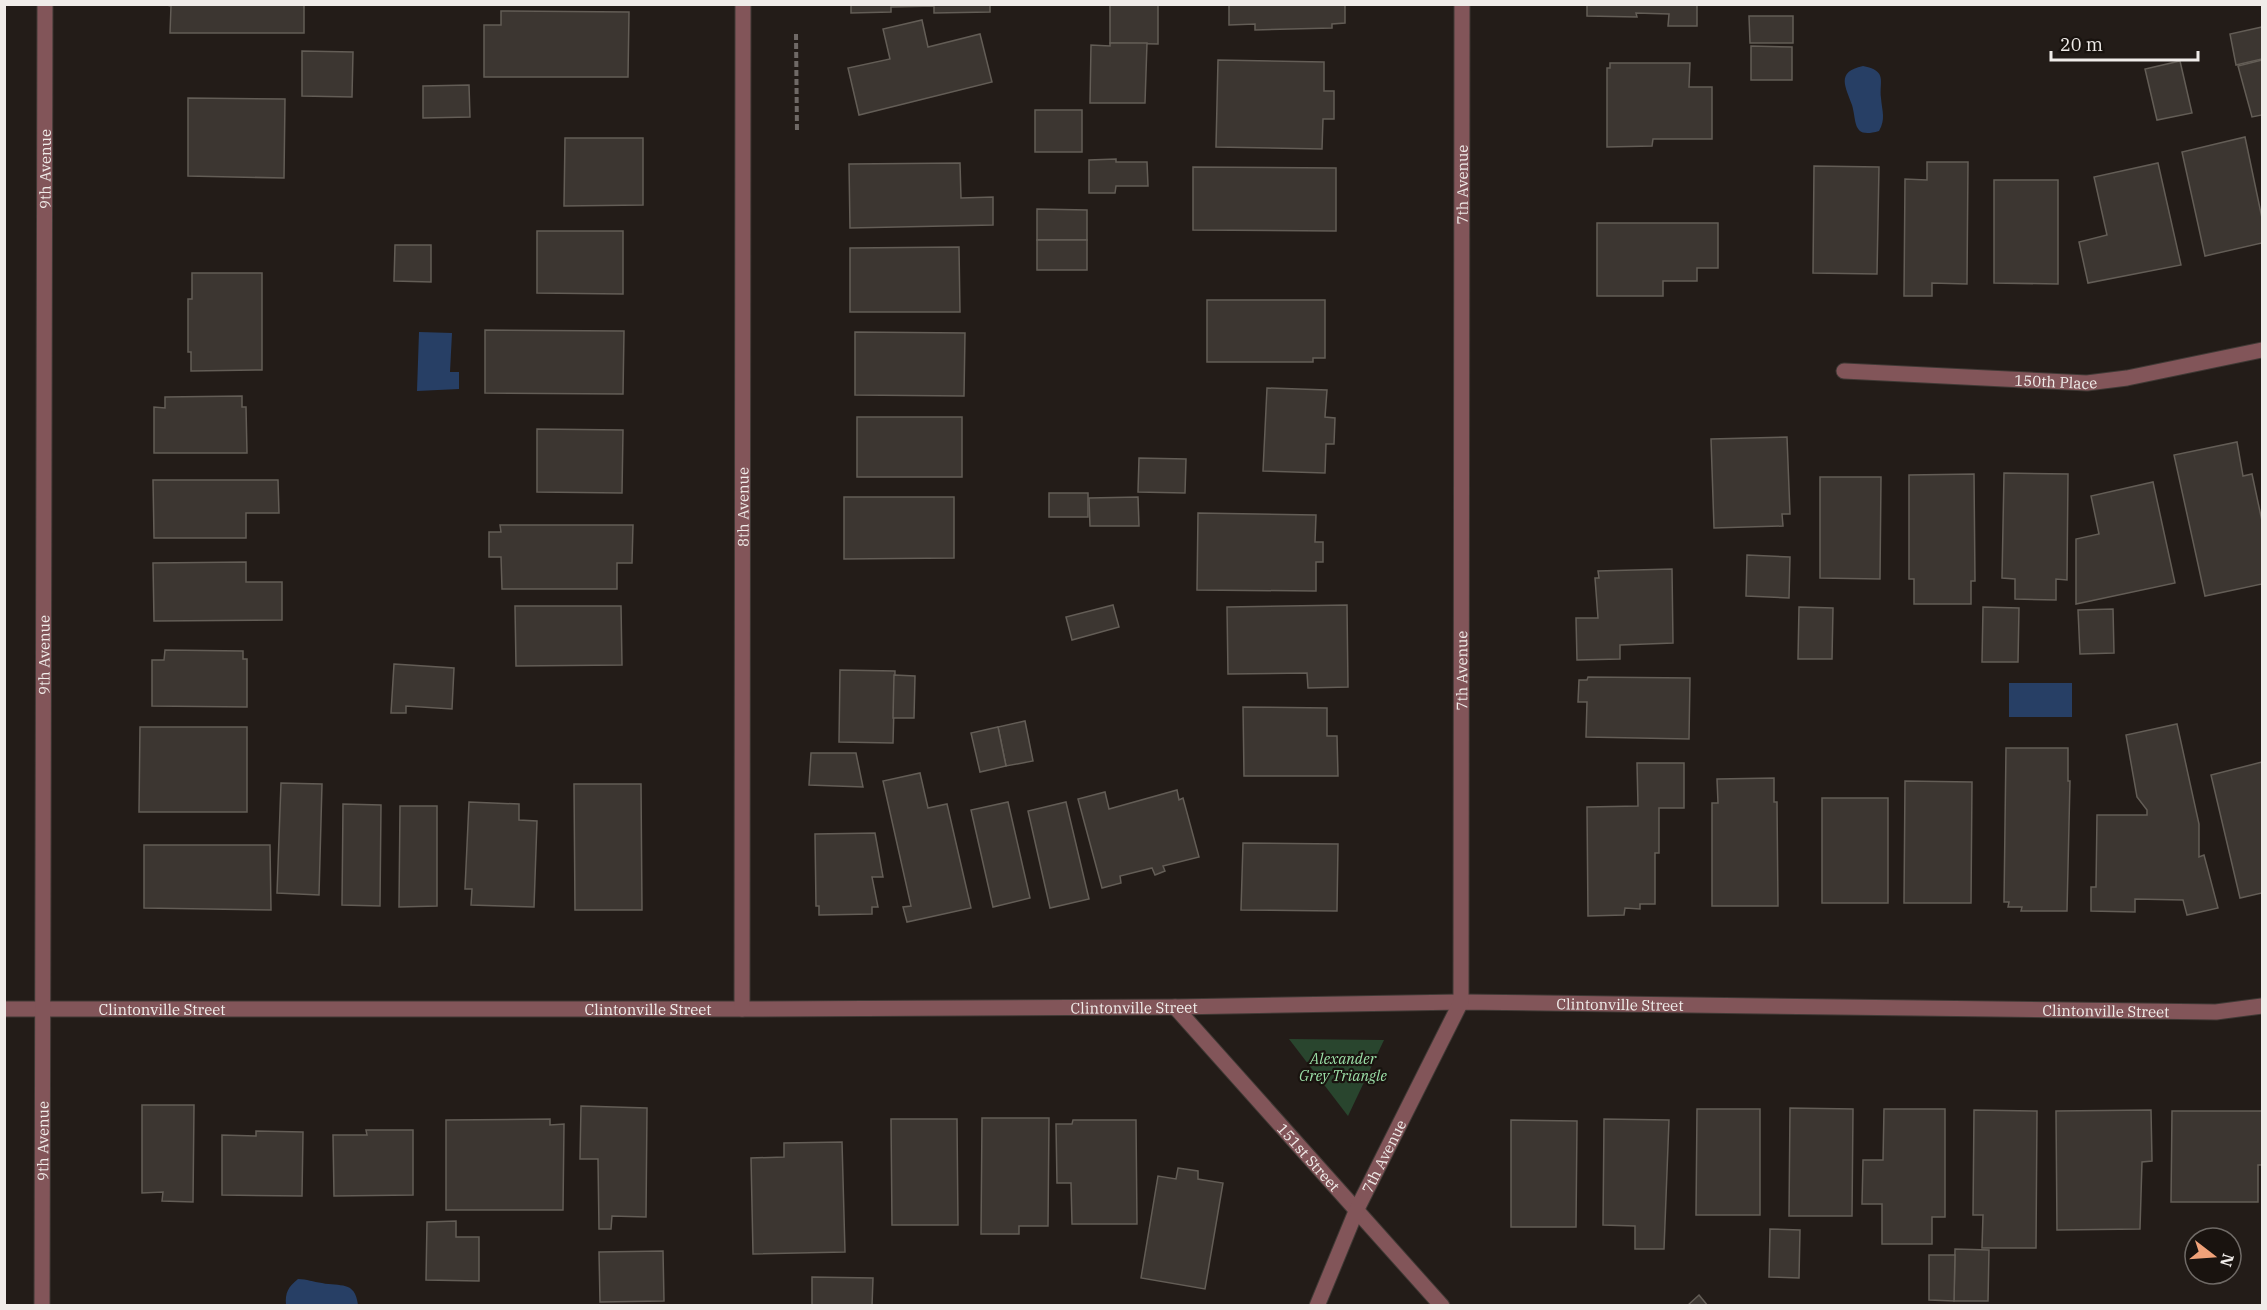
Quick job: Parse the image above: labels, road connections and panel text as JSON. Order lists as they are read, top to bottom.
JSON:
{
  "streets": {
    "street": [
      "9th Avenue",
      "7th Avenue",
      "150th Place",
      "8th Avenue",
      "Clintonville Street",
      "151st Street"
    ]
  },
  "crossings": [
    ["9th Avenue", "Clintonville Street"],
    ["7th Avenue", "Clintonville Street"],
    ["7th Avenue", "151st Street"],
    ["8th Avenue", "Clintonville Street"],
    ["Clintonville Street", "151st Street"]
  ],
  "parks": ["Alexander Grey Triangle"],
  "scale_bar": "20 m",
  "north": "right"
}
